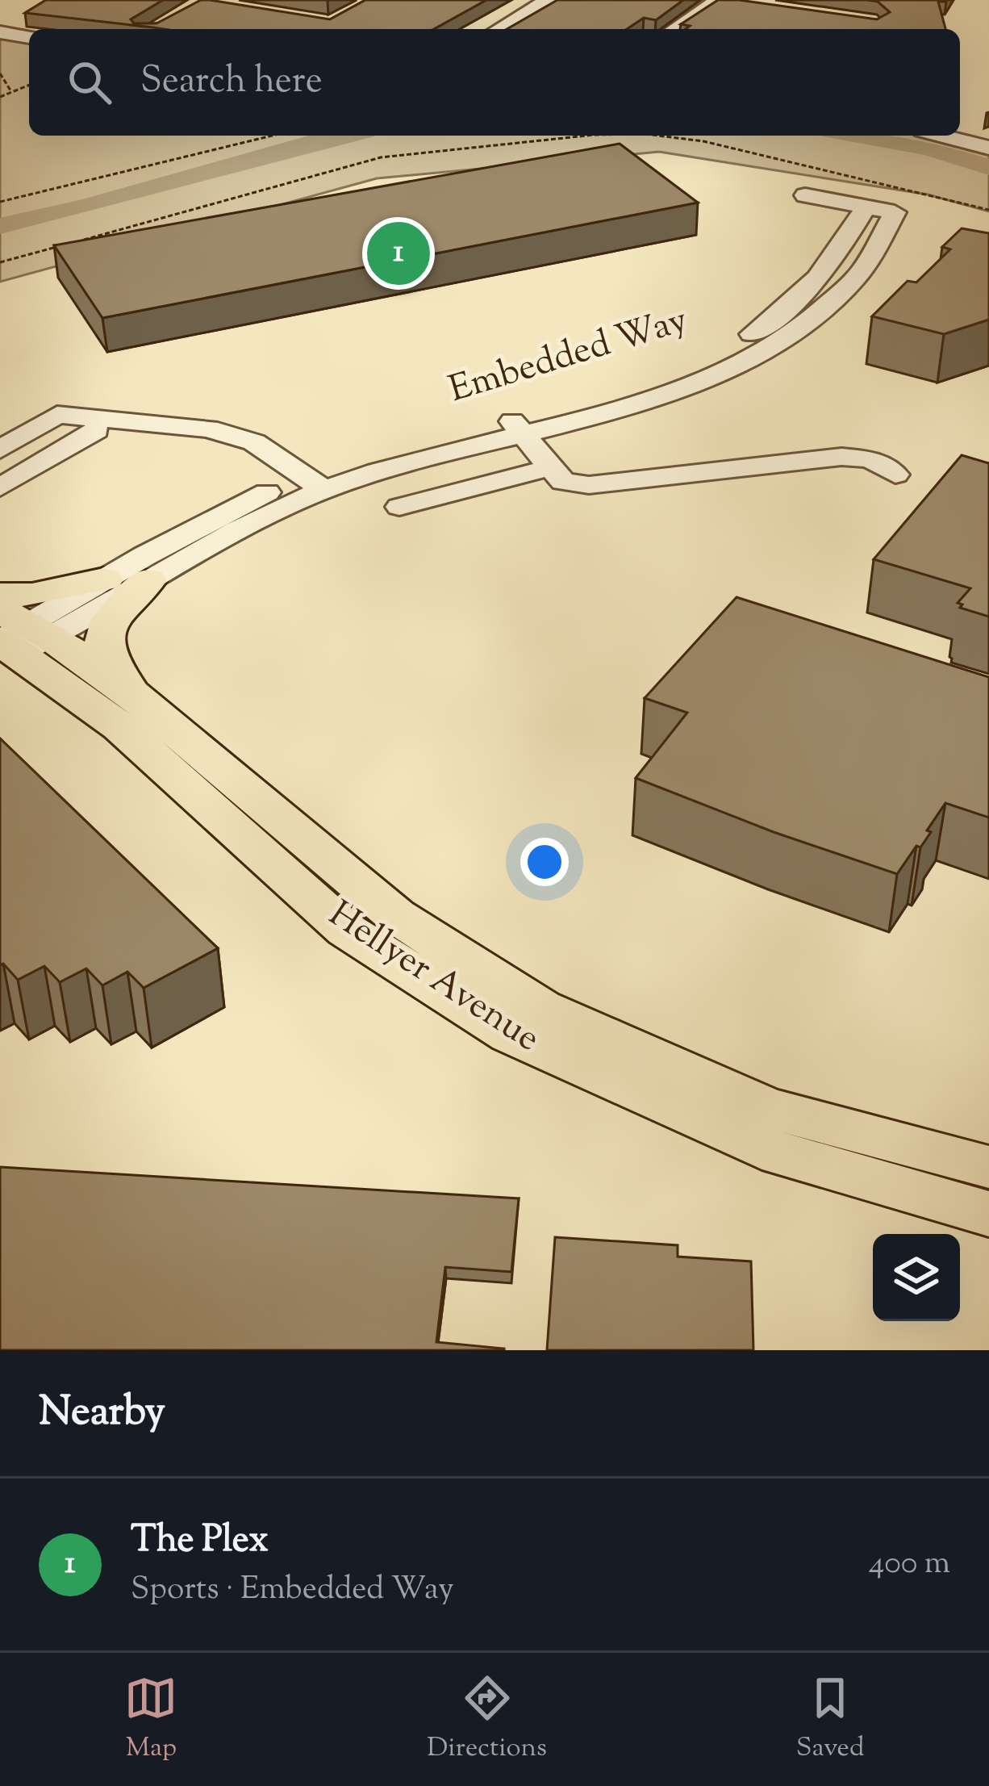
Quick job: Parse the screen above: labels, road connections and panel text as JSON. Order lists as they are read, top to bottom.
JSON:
{
  "streets": {
    "main road": ["Hellyer Avenue"],
    "street": ["Embedded Way"]
  },
  "crossings": [
    ["Embedded Way", "Hellyer Avenue"]
  ],
  "page": {
    "search": "Search here",
    "pins": "1",
    "heading": "Nearby",
    "list": [
      {
        "mark": "1",
        "name": "The Plex",
        "note": "Sports · Embedded Way",
        "value": "400 m"
      }
    ],
    "nav": ["Map", "Directions", "Saved"]
  }
}
